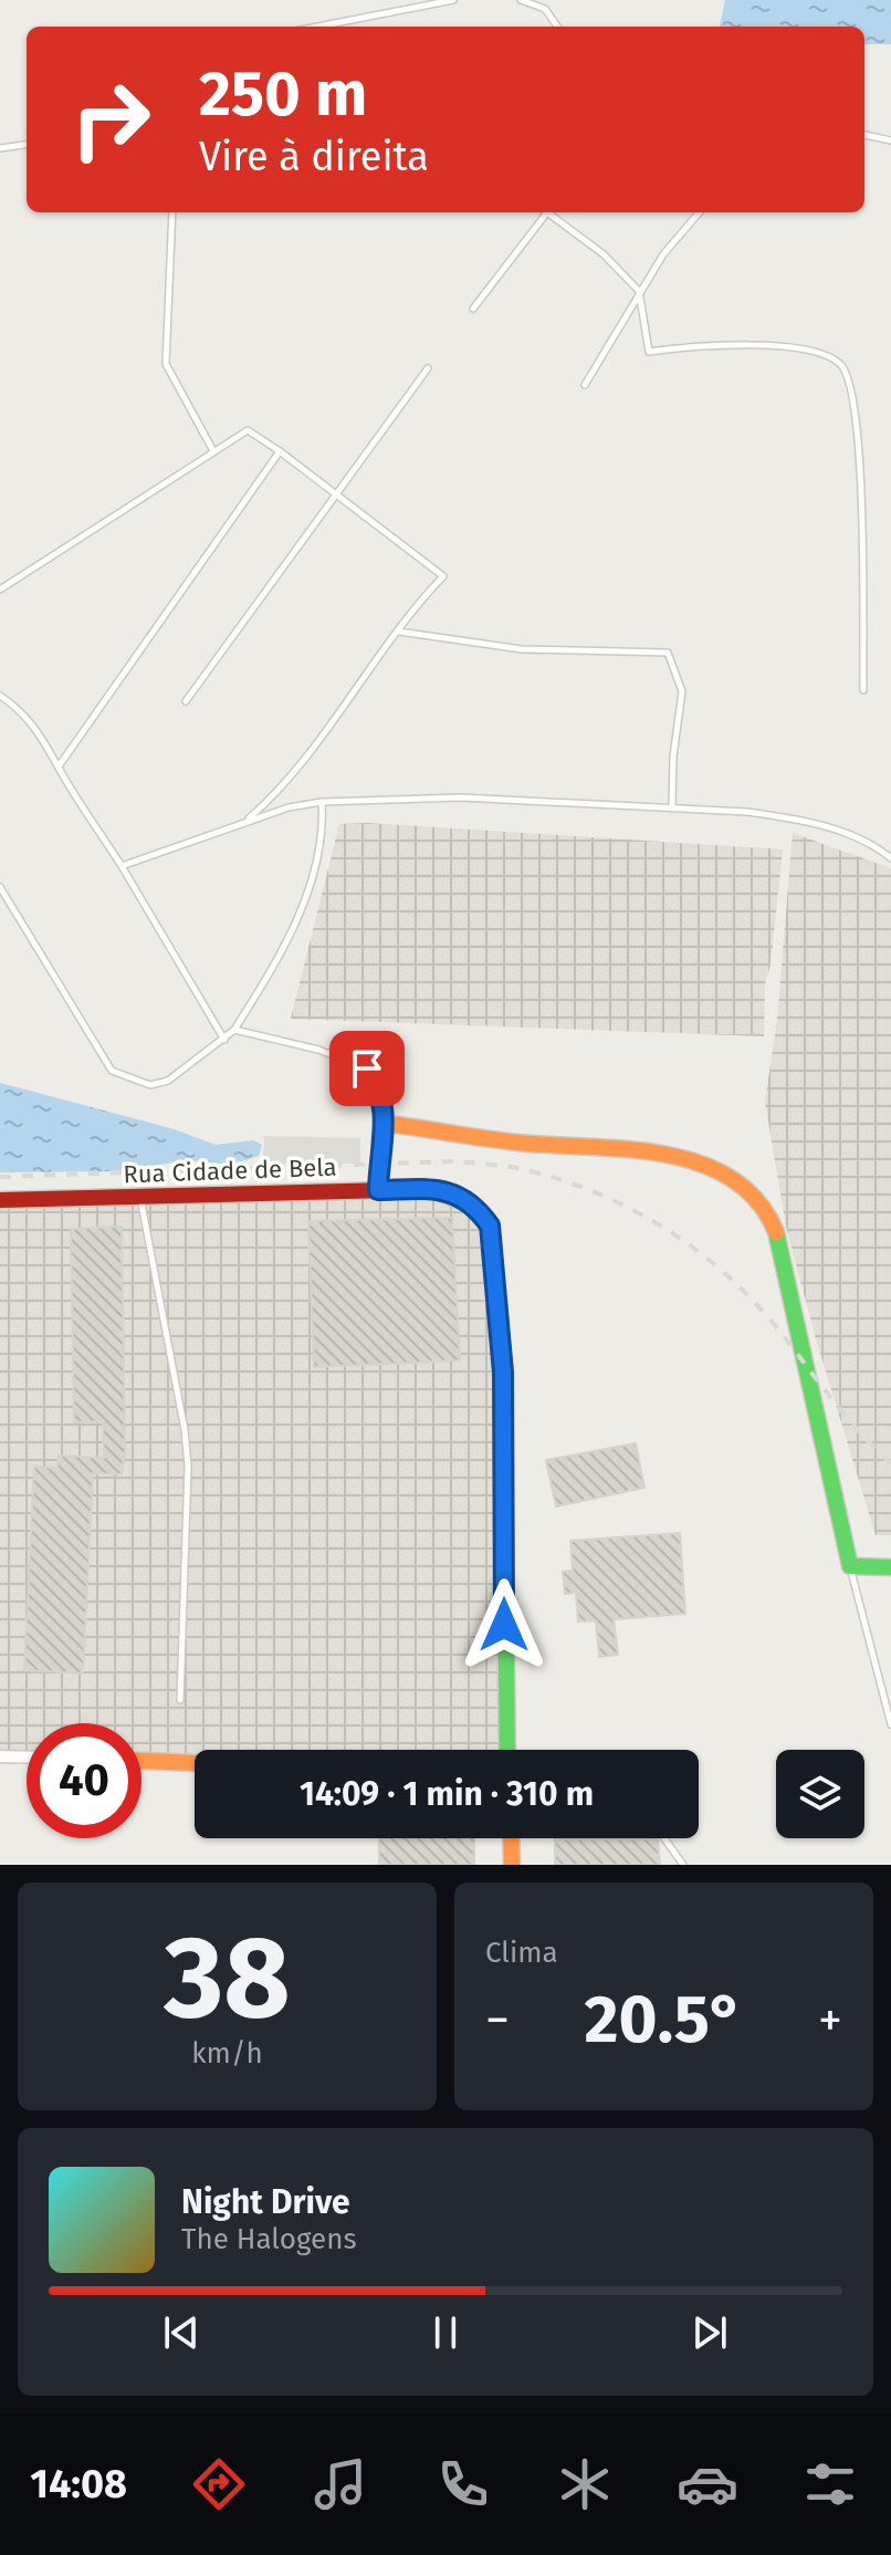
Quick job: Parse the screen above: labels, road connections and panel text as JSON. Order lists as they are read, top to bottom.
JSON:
{
  "streets": {
    "street": ["Rua Cidade de Bela"]
  },
  "page": {
    "turn": ["250 m", "Vire à direita"],
    "limit": "40",
    "trip": "14:09 · 1 min · 310 m",
    "tile": [
      ["38", "km/h"],
      "Clima"
    ],
    "heat": ["−", "20.5°", "+"],
    "song": ["Night Drive", "The Halogens"],
    "tabs": "14:08"
  }
}
